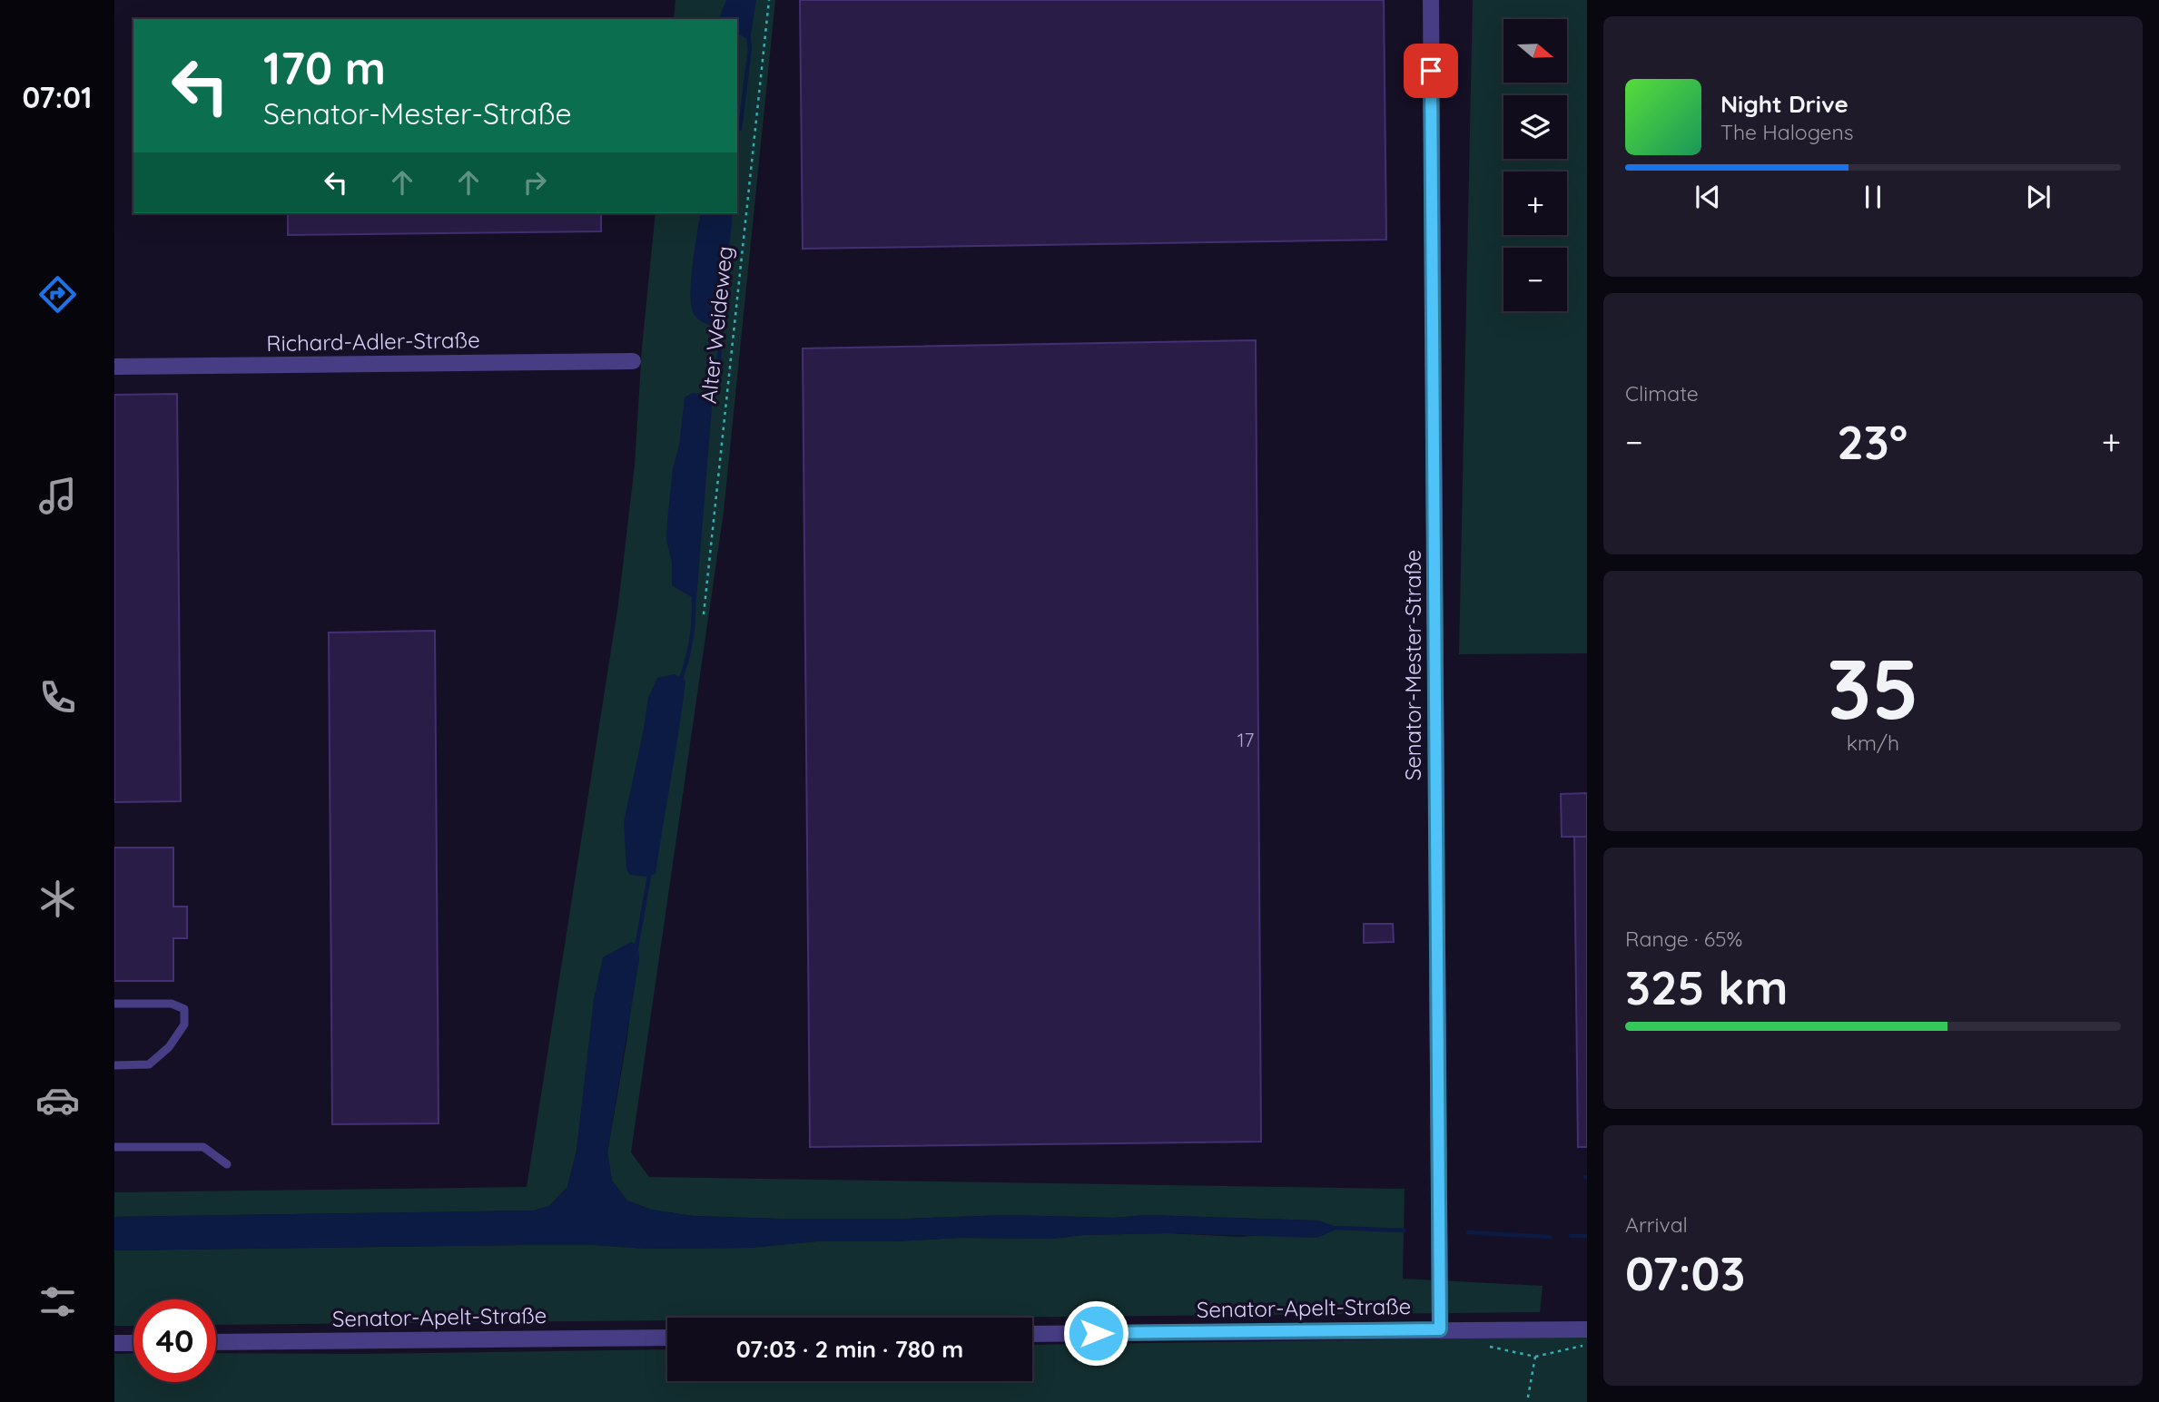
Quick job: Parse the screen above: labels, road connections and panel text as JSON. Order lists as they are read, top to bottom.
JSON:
{
  "streets": {
    "street": ["Richard-Adler-Straße", "Senator-Mester-Straße", "Senator-Apelt-Straße"],
    "path": ["Alter Weideweg"]
  },
  "crossings": [
    ["Senator-Mester-Straße", "Senator-Apelt-Straße"]
  ],
  "house_numbers": ["17"],
  "north": "right",
  "page": {
    "tabs": "07:01",
    "map_buttons": ["+", "−"],
    "turn": ["170 m", "Senator-Mester-Straße"],
    "song": ["Night Drive", "The Halogens"],
    "tile": [
      "Climate",
      ["35", "km/h"],
      ["Range · 65%", "325 km"],
      ["Arrival", "07:03"]
    ],
    "heat": ["−", "23°", "+"],
    "limit": "40",
    "trip": "07:03 · 2 min · 780 m"
  }
}
